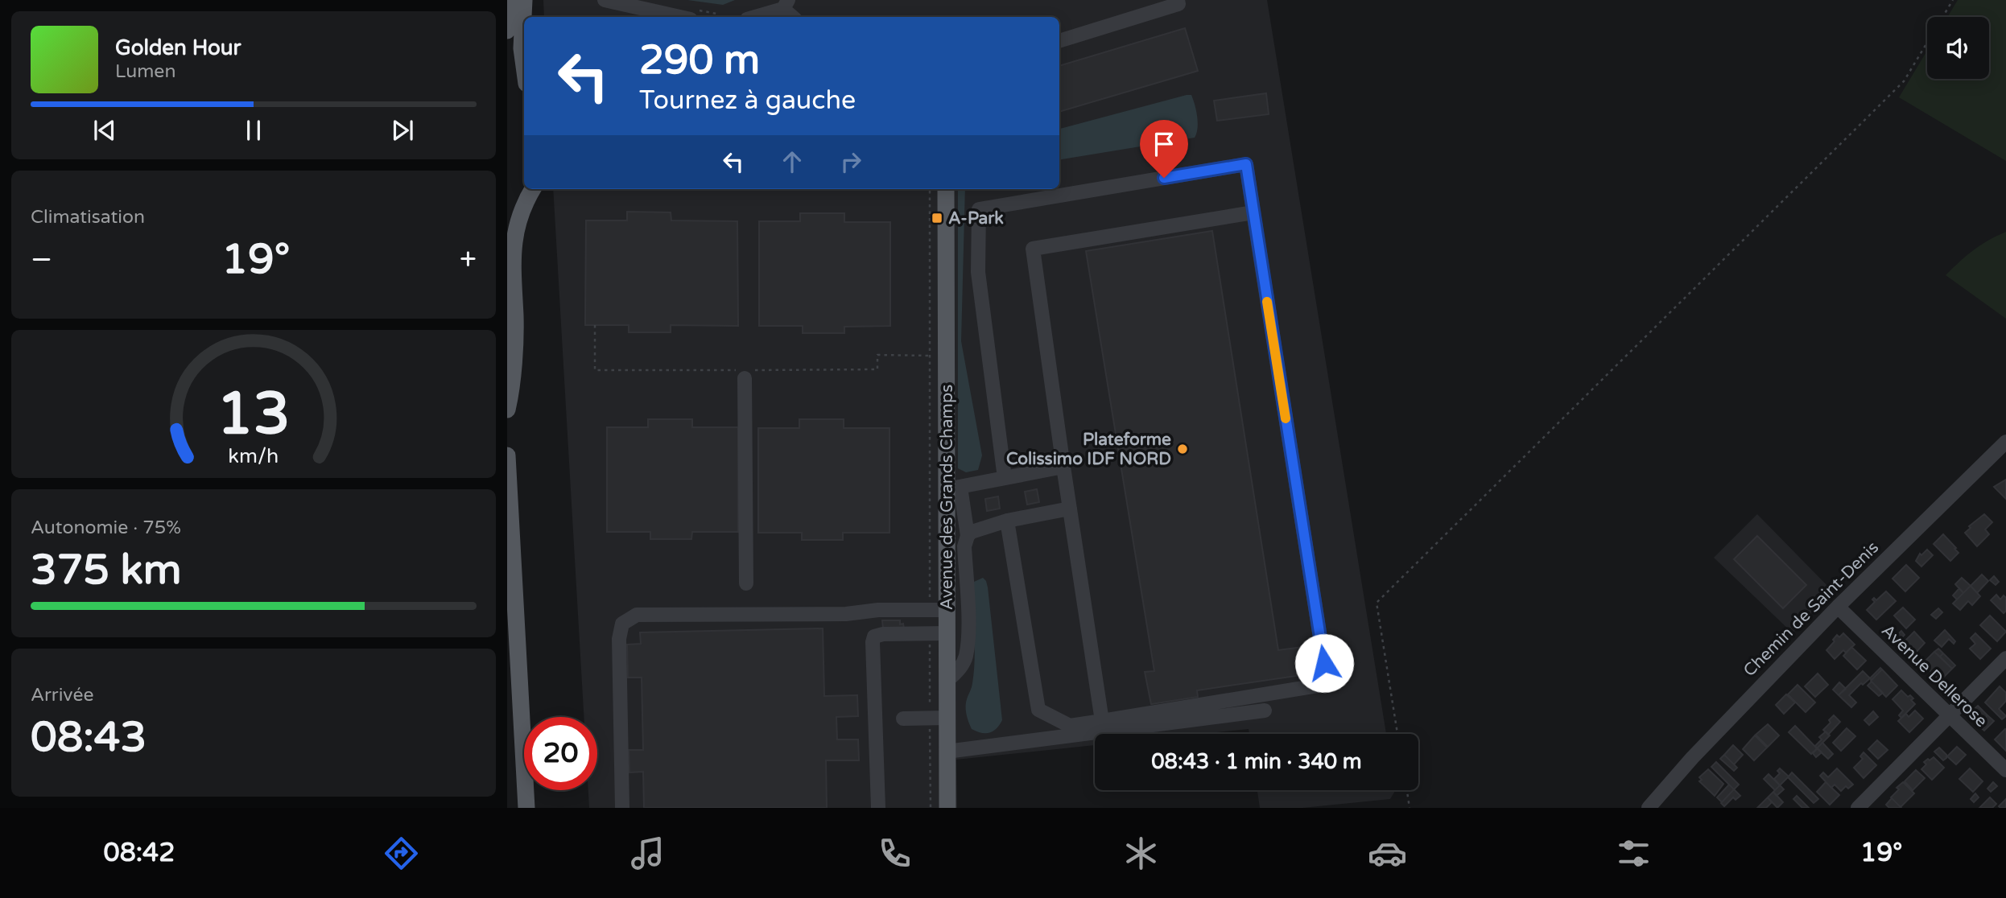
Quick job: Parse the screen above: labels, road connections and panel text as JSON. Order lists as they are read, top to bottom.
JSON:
{
  "streets": {
    "main road": ["Avenue des Grands Champs"],
    "street": ["Chemin de Saint-Denis", "Avenue Dellerose"]
  },
  "crossings": [
    ["Chemin de Saint-Denis", "Avenue Dellerose"]
  ],
  "places": {
    "transit": ["A-Park"],
    "other": ["Plateforme Colissimo IDF NORD"]
  },
  "page": {
    "turn": ["290 m", "Tournez à gauche"],
    "song": ["Golden Hour", "Lumen"],
    "tile": [
      "Climatisation",
      ["Autonomie · 75%", "375 km"],
      ["Arrivée", "08:43"]
    ],
    "heat": ["−", "19°", "+"],
    "limit": "20",
    "trip": "08:43 · 1 min · 340 m",
    "tabs": ["08:42", "19°"],
    "gauge": ["13", "km/h"]
  }
}
